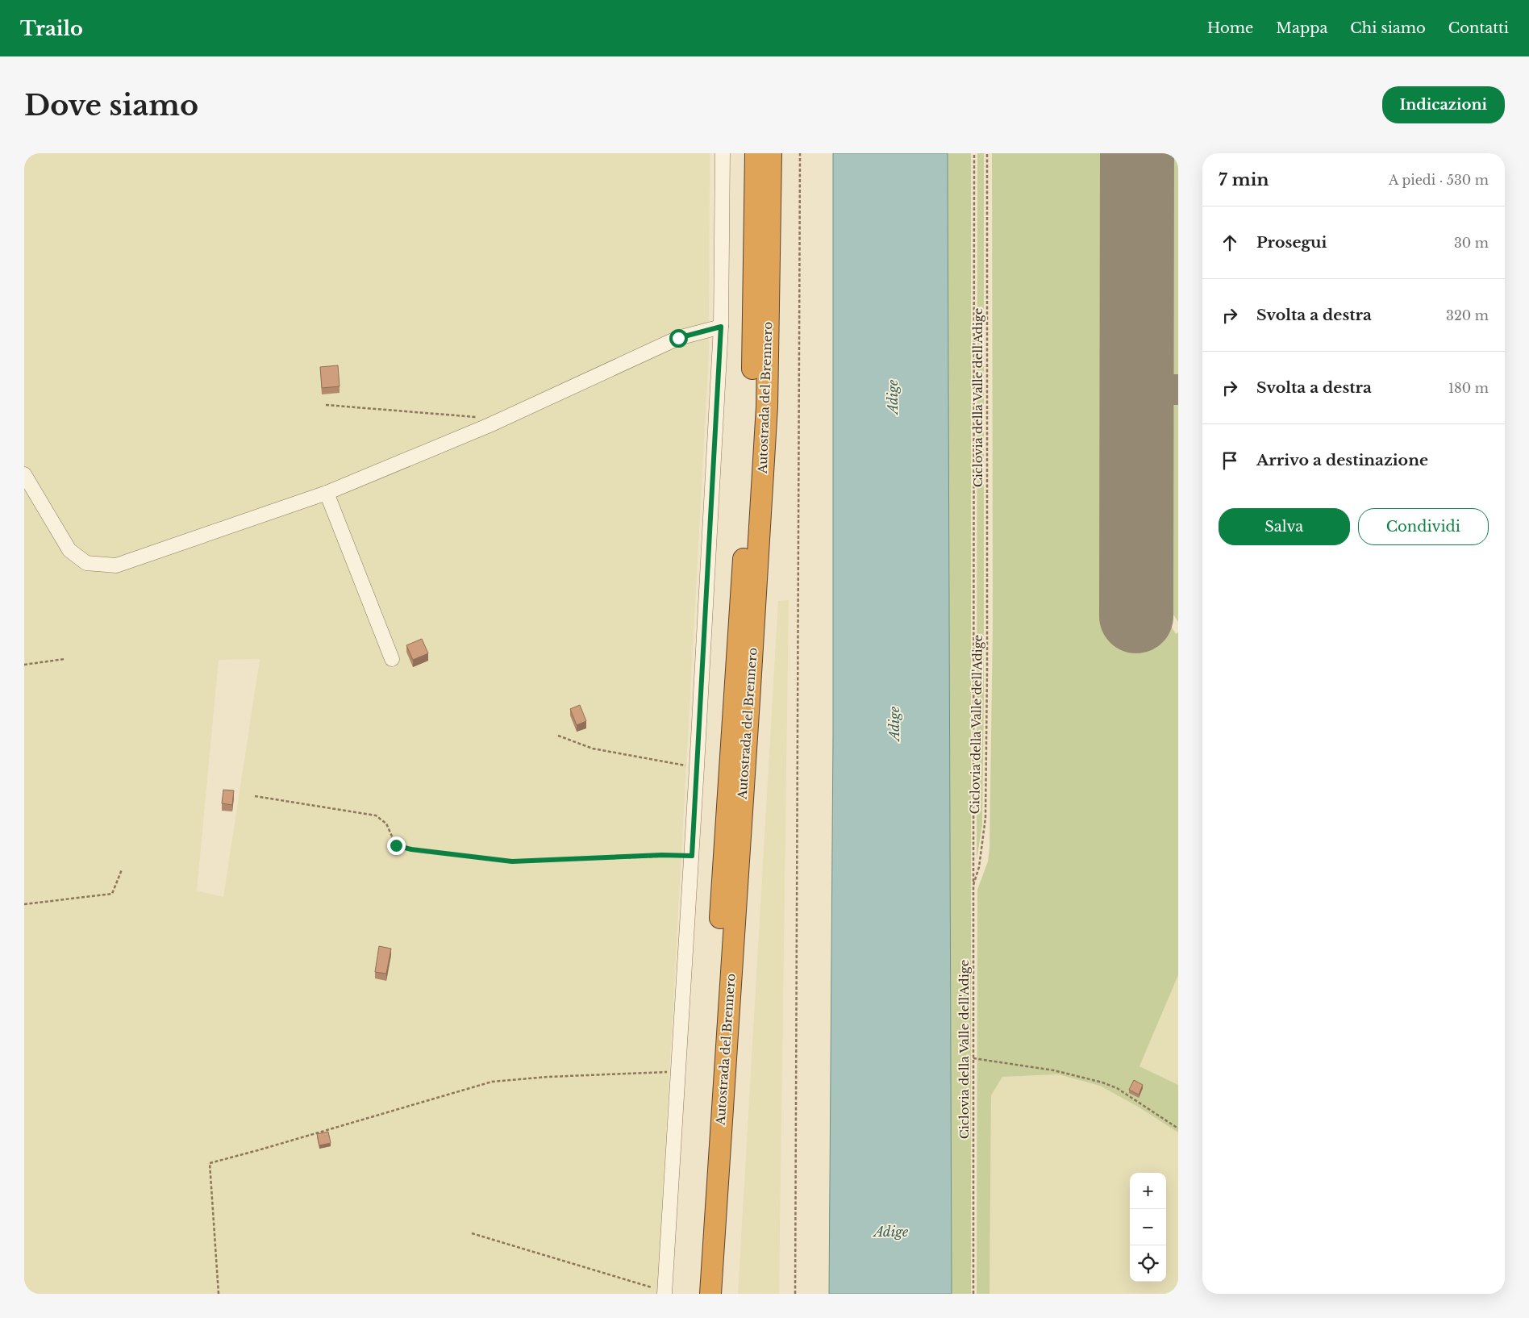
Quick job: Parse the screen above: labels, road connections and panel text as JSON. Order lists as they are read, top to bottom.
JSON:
{
  "streets": {
    "highway": ["Autostrada del Brennero"],
    "path": ["Ciclovia della Valle dell'Adige"]
  },
  "water": ["Adige"],
  "page": {
    "header": "Trailo",
    "nav": [
      "Home",
      "Mappa",
      "Chi siamo",
      "Contatti"
    ],
    "buttons": [
      "Indicazioni",
      ["Salva", "Condividi"]
    ],
    "title": "Dove siamo",
    "heading": ["7 min", "A piedi · 530 m"],
    "list": [
      ["Prosegui", "30 m"],
      ["Svolta a destra", "320 m"],
      ["Svolta a destra", "180 m"],
      "Arrivo a destinazione"
    ],
    "map_buttons": ["+", "−"]
  }
}
